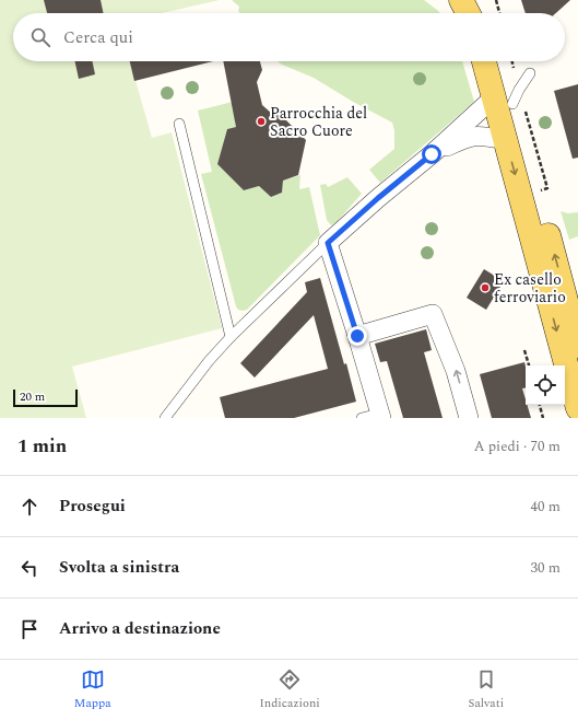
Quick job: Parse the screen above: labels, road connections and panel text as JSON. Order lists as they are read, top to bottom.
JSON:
{
  "places": ["Parrocchia del Sacro Cuore", "Ex casello ferroviario"],
  "scale_bar": "20 m",
  "page": {
    "search": "Cerca qui",
    "scale": "20 m",
    "heading": ["1 min", "A piedi · 70 m"],
    "list": [
      ["Prosegui", "40 m"],
      ["Svolta a sinistra", "30 m"],
      "Arrivo a destinazione"
    ],
    "nav": ["Mappa", "Indicazioni", "Salvati"]
  }
}
